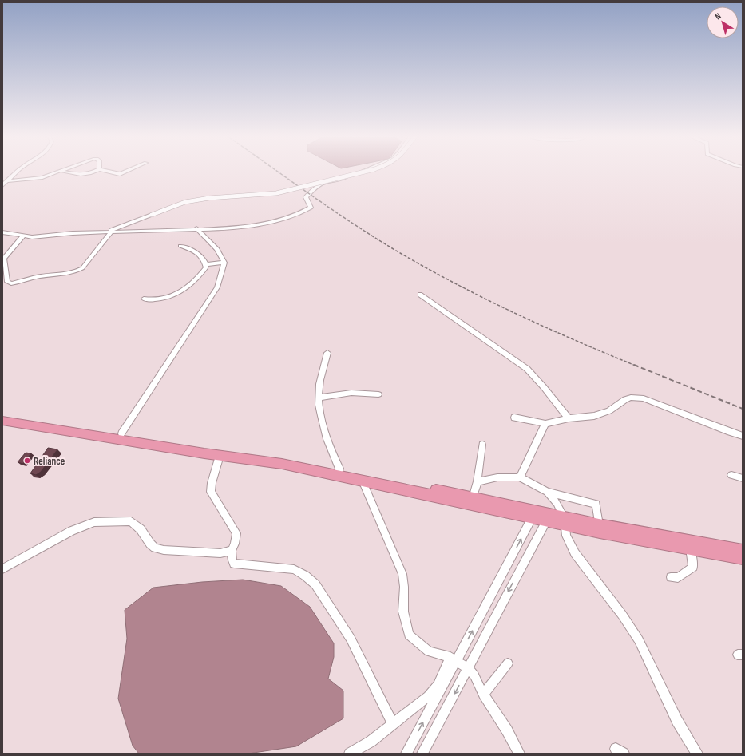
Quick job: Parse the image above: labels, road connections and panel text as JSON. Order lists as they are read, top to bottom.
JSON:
{
  "places": ["Reliance"],
  "north": "top left"
}
